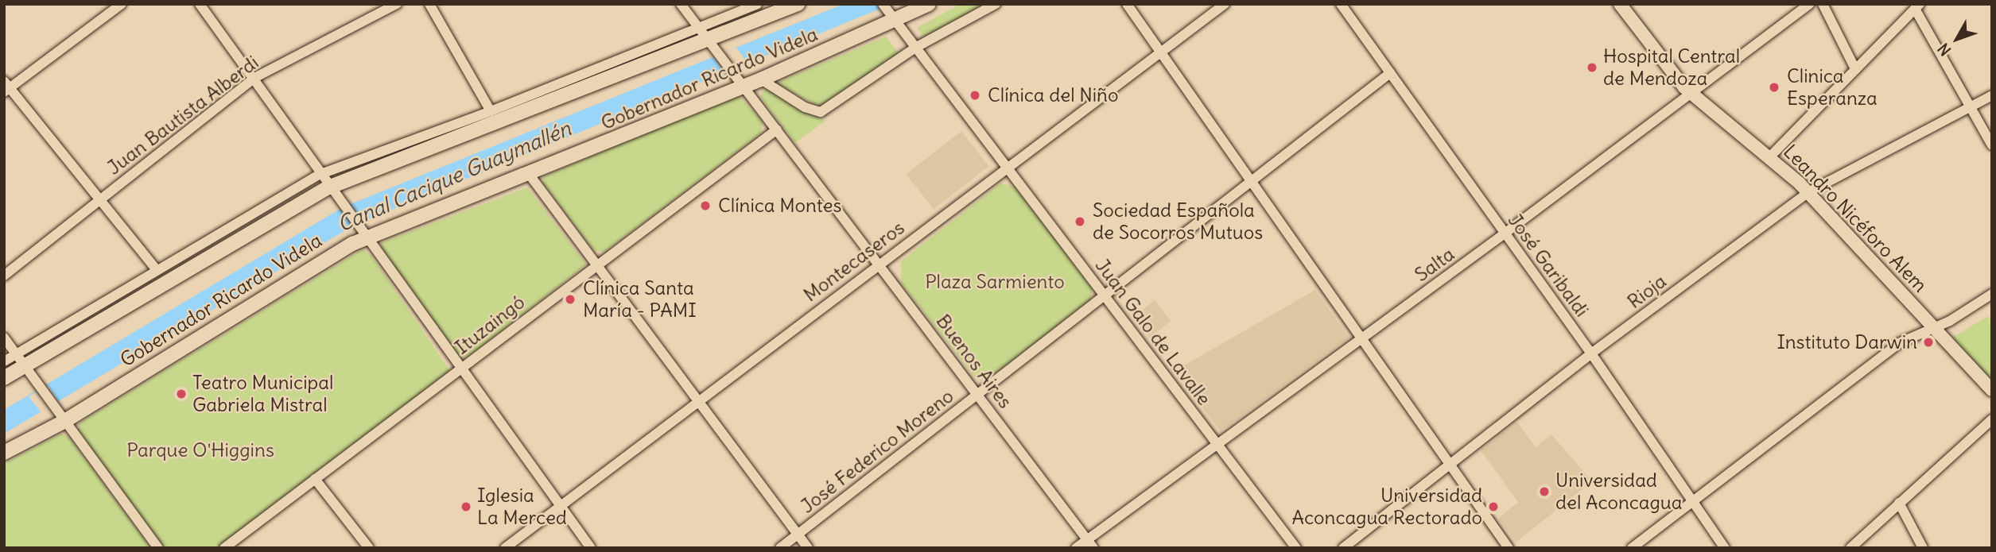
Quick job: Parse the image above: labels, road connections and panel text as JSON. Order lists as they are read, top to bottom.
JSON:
{
  "streets": {
    "highway": ["Gobernador Ricardo Videla"],
    "main road": ["Leandro Nicéforo Alem"],
    "street": [
      "Juan Bautista Alberdi",
      "Montecaseros",
      "Salta",
      "José Garibaldi",
      "Rioja",
      "Ituzaingó",
      "Juan Galo de Lavalle",
      "Buenos Aires",
      "José Federico Moreno"
    ]
  },
  "crossings": [
    ["Gobernador Ricardo Videla", "Juan Galo de Lavalle"],
    ["Gobernador Ricardo Videla", "Buenos Aires"],
    ["Leandro Nicéforo Alem", "Salta"],
    ["Leandro Nicéforo Alem", "Rioja"],
    ["Montecaseros", "Juan Galo de Lavalle"],
    ["Montecaseros", "Buenos Aires"],
    ["Salta", "José Garibaldi"],
    ["Salta", "Juan Galo de Lavalle"],
    ["Salta", "Buenos Aires"],
    ["José Garibaldi", "Rioja"],
    ["José Garibaldi", "José Federico Moreno"],
    ["Ituzaingó", "Buenos Aires"],
    ["Juan Galo de Lavalle", "José Federico Moreno"],
    ["Buenos Aires", "José Federico Moreno"]
  ],
  "water": ["Canal Cacique Guaymallén"],
  "parks": ["Plaza Sarmiento", "Parque O'Higgins"],
  "places": [
    "Hospital Central de Mendoza",
    "Clinica Esperanza",
    "Clínica del Niño",
    "Clínica Montes",
    "Sociedad Española de Socorros Mutuos",
    "Clínica Santa María - PAMI",
    "Instituto Darwin",
    "Teatro Municipal Gabriela Mistral",
    "Universidad del Aconcagua",
    "Iglesia La Merced",
    "Universidad Aconcagua Rectorado"
  ],
  "north": "bottom left"
}
